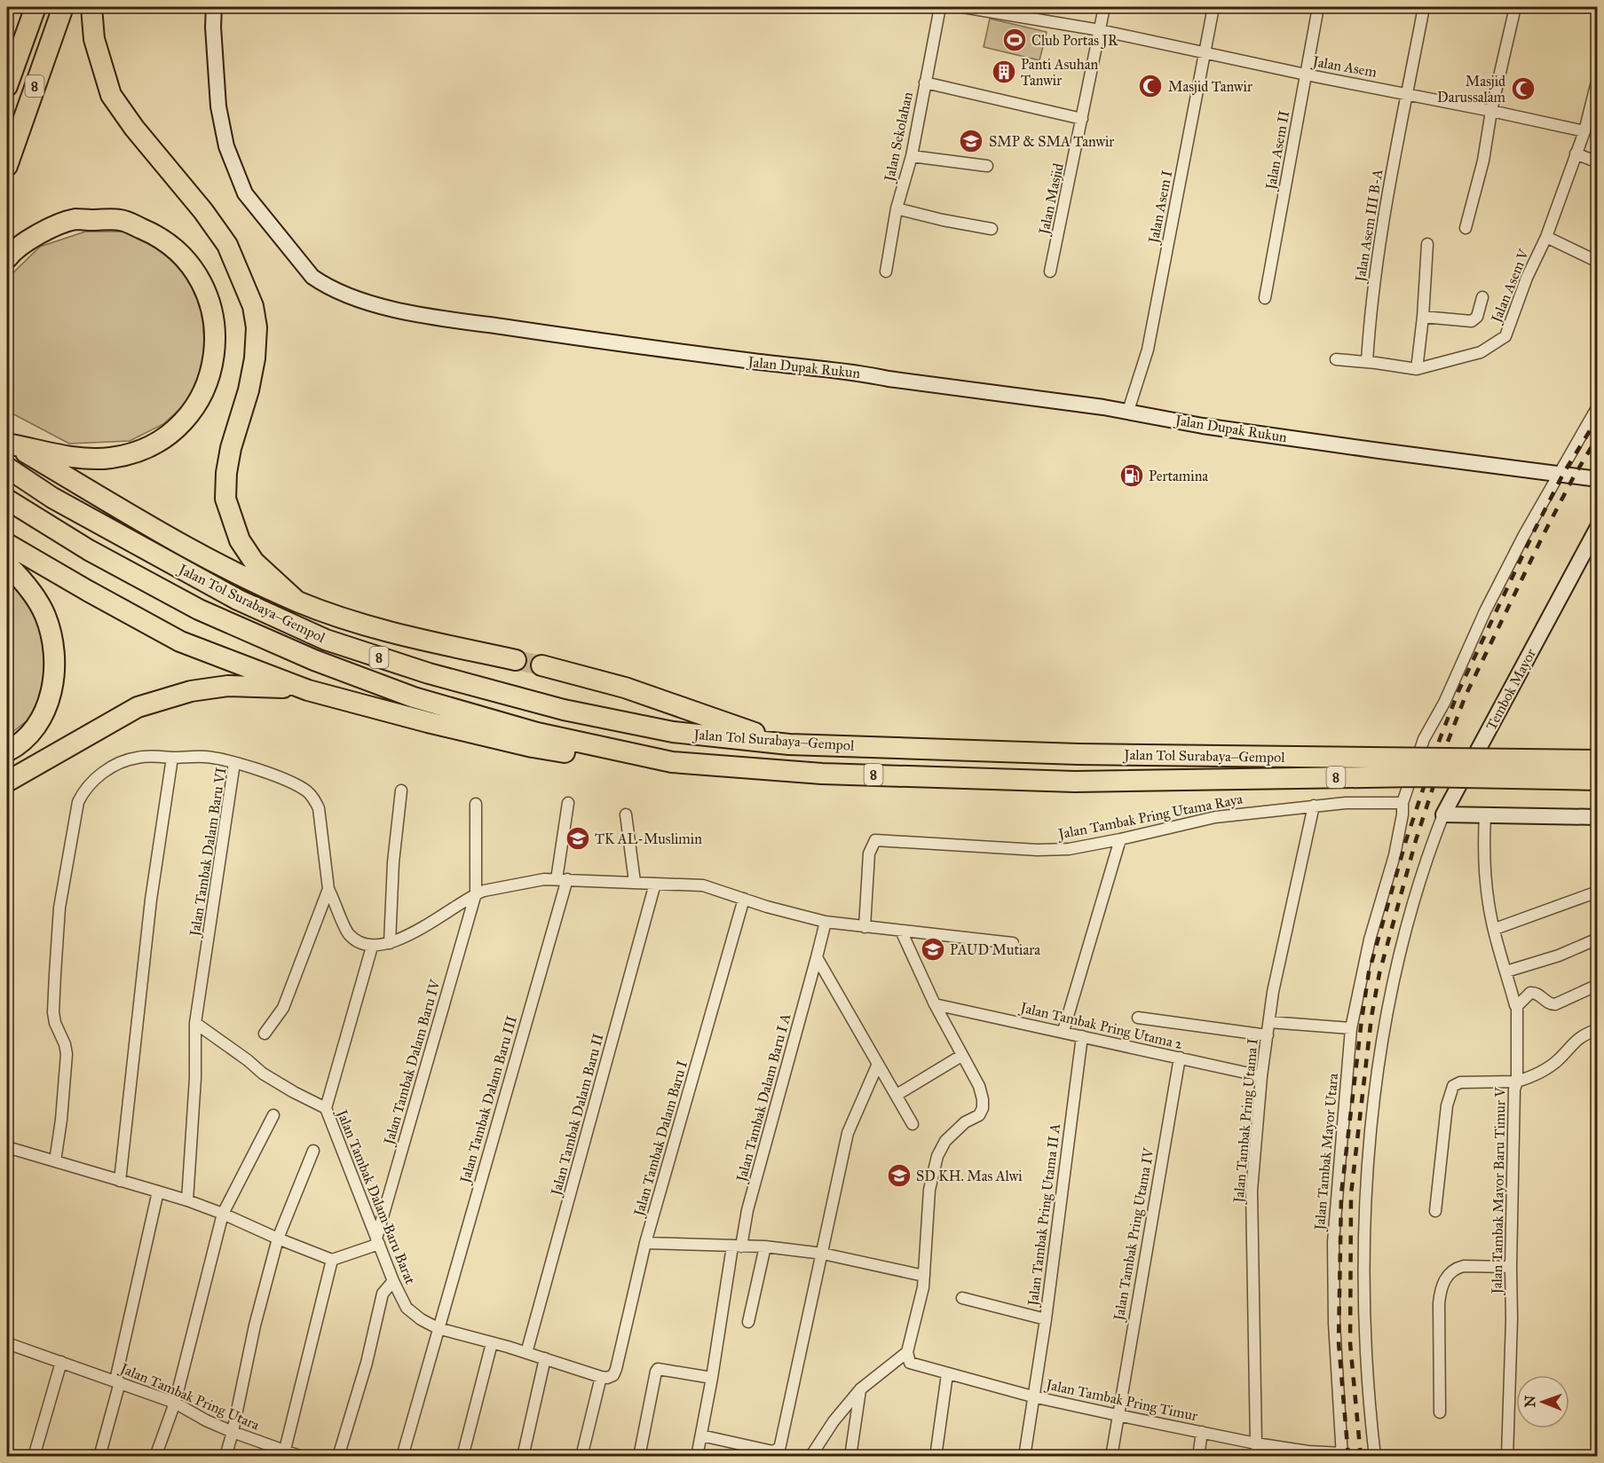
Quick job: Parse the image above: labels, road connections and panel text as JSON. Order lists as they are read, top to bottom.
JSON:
{
  "streets": {
    "highway": ["8", "Jalan Tol Surabaya–Gempol"],
    "main road": ["Jalan Dupak Rukun", "Tembok Mayor"],
    "street": [
      "Jalan Asem",
      "Jalan Sekolahan",
      "Jalan Asem II",
      "Jalan Masjid",
      "Jalan Asem I",
      "Jalan Asem III B-A",
      "Jalan Asem V",
      "Jalan Tambak Pring Utama Raya",
      "Jalan Tambak Dalam Baru VI",
      "Jalan Tambak Pring Utama 2",
      "Jalan Tambak Dalam Baru IV",
      "Jalan Tambak Dalam Baru I A",
      "Jalan Tambak Dalam Baru III",
      "Jalan Tambak Dalam Baru II",
      "Jalan Tambak Pring Utama I",
      "Jalan Tambak Dalam Baru I",
      "Jalan Tambak Mayor Utara",
      "Jalan Tambak Mayor Baru Timur V",
      "Jalan Tambak Dalam Baru Barat",
      "Jalan Tambak Pring Utama II A",
      "Jalan Tambak Pring Utama IV",
      "Jalan Tambak Pring Utara",
      "Jalan Tambak Pring Timur"
    ]
  },
  "crossings": [
    ["Jalan Asem", "Jalan Asem II"],
    ["Jalan Asem", "Jalan Masjid"],
    ["Jalan Asem", "Jalan Asem I"],
    ["Jalan Asem", "Jalan Asem III B-A"],
    ["Jalan Asem", "Jalan Asem V"],
    ["Jalan Asem I", "Jalan Dupak Rukun"],
    ["Jalan Asem III B-A", "Jalan Asem V"],
    ["Jalan Tambak Pring Utama Raya", "Jalan Tambak Pring Utama I"],
    ["Jalan Tambak Pring Utama Raya", "Jalan Tambak Mayor Utara"],
    ["Jalan Tambak Dalam Baru VI", "Jalan Tambak Dalam Baru Barat"],
    ["Jalan Tambak Pring Utama 2", "Jalan Tambak Pring Utama I"],
    ["Jalan Tambak Pring Utama 2", "Jalan Tambak Pring Utama II A"],
    ["Jalan Tambak Pring Utama 2", "Jalan Tambak Pring Utama IV"],
    ["Jalan Tambak Dalam Baru IV", "Jalan Tambak Dalam Baru Barat"],
    ["Jalan Tambak Dalam Baru III", "Jalan Tambak Dalam Baru Barat"],
    ["Jalan Tambak Dalam Baru II", "Jalan Tambak Dalam Baru Barat"],
    ["Jalan Tambak Pring Utama I", "Jalan Tambak Pring Timur"],
    ["Jalan Tambak Dalam Baru I", "Jalan Tambak Dalam Baru Barat"],
    ["Jalan Tambak Mayor Utara", "Jalan Tambak Pring Timur"],
    ["Jalan Tambak Pring Utama II A", "Jalan Tambak Pring Timur"],
    ["Jalan Tambak Pring Utama IV", "Jalan Tambak Pring Timur"]
  ],
  "places": {
    "sports": ["Club Portas JR"],
    "building": ["Panti Asuhan Tanwir"],
    "mosque": ["Masjid Tanwir", "Masjid Darussalam"],
    "school or university": [
      "SMP & SMA Tanwir",
      "TK AL-Muslimin",
      "PAUD Mutiara",
      "SD KH. Mas Alwi"
    ],
    "fuel station": ["Pertamina"]
  },
  "north": "left"
}
